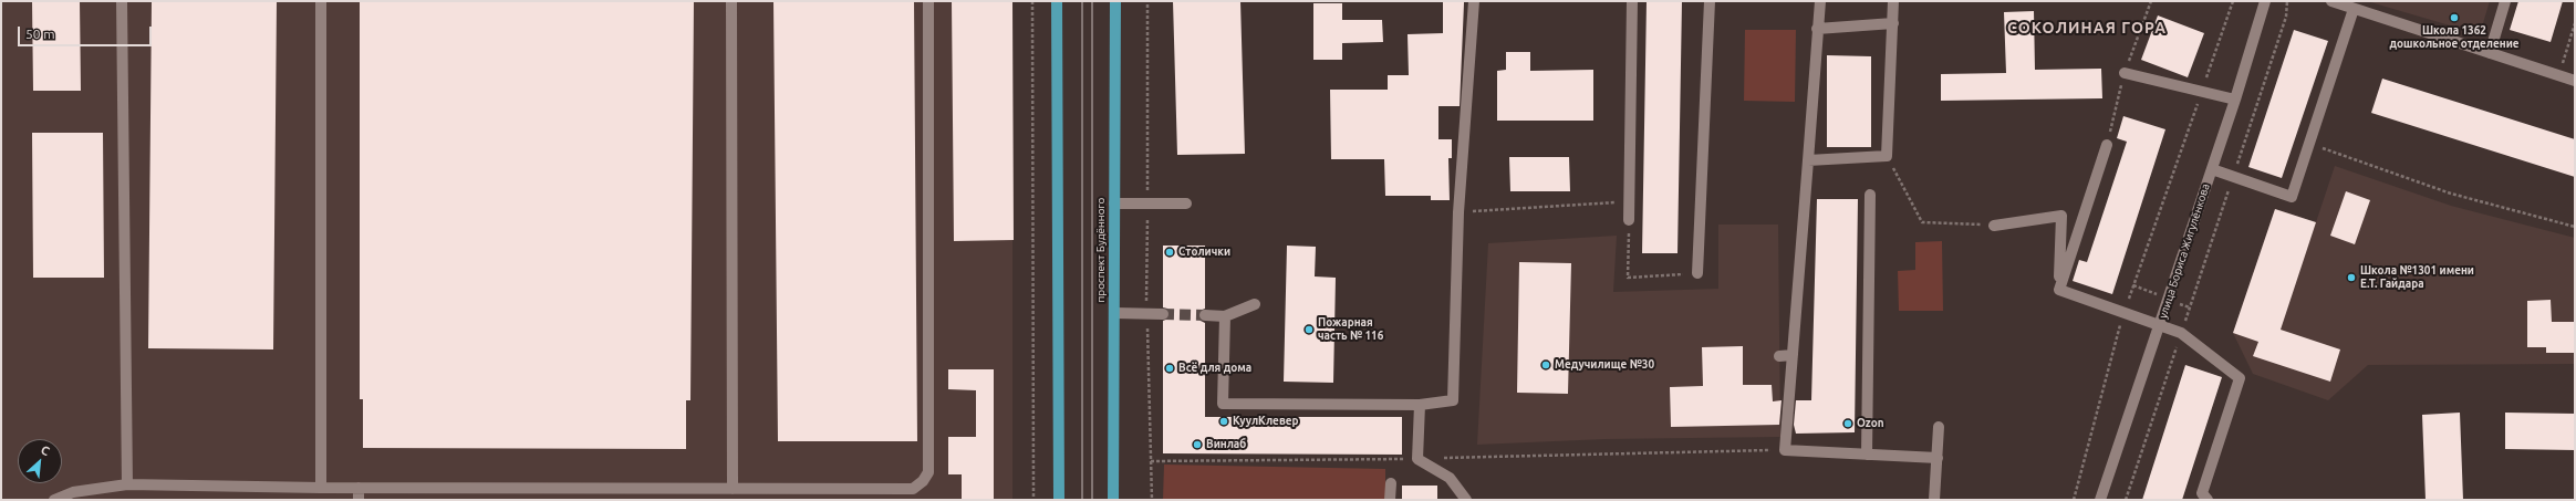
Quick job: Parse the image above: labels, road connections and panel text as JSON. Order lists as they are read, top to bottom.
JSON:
{
  "streets": {
    "main road": ["проспект Будённого"],
    "street": ["улица Бориса Жигулёнкова"]
  },
  "districts": ["СОКОЛИНАЯ ГОРА"],
  "places": [
    "Школа 1362 дошкольное отделение",
    "Столички",
    "Школа №1301 имени Е.Т. Гайдара",
    "Пожарная часть № 116",
    "Медучилище №30",
    "Всё для дома",
    "КуулКлевер",
    "Ozon",
    "Винлаб"
  ],
  "scale_bar": "50 m",
  "north": "top right"
}
